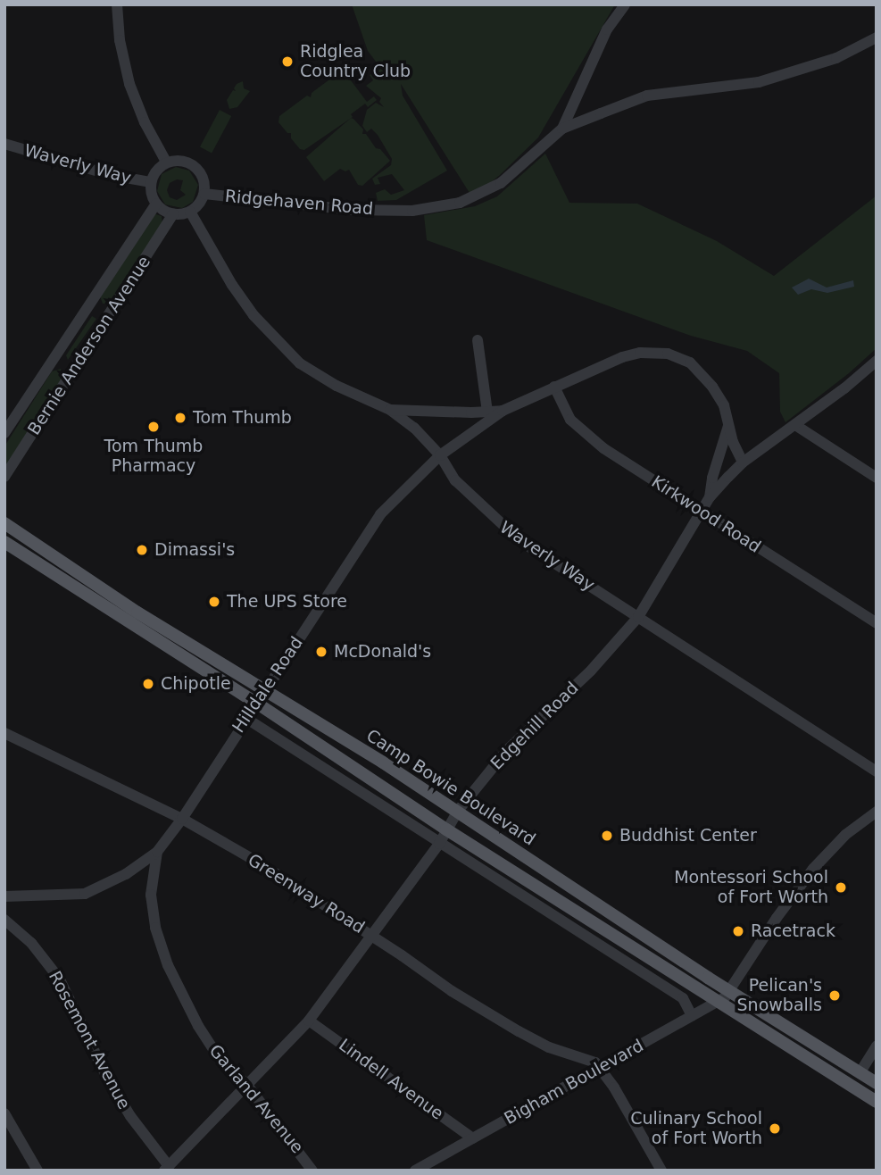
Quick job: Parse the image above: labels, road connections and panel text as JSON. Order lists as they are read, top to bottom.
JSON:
{
  "streets": {
    "main road": ["Camp Bowie Boulevard"],
    "street": [
      "Waverly Way",
      "Ridgehaven Road",
      "Bernie Anderson Avenue",
      "Kirkwood Road",
      "Hilldale Road",
      "Edgehill Road",
      "Greenway Road",
      "Rosemont Avenue",
      "Lindell Avenue",
      "Bigham Boulevard",
      "Garland Avenue"
    ]
  },
  "crossings": [
    ["Waverly Way", "Ridgehaven Road"],
    ["Waverly Way", "Bernie Anderson Avenue"],
    ["Waverly Way", "Hilldale Road"],
    ["Waverly Way", "Edgehill Road"],
    ["Ridgehaven Road", "Bernie Anderson Avenue"],
    ["Kirkwood Road", "Hilldale Road"],
    ["Kirkwood Road", "Edgehill Road"],
    ["Hilldale Road", "Edgehill Road"],
    ["Hilldale Road", "Camp Bowie Boulevard"],
    ["Hilldale Road", "Greenway Road"],
    ["Hilldale Road", "Garland Avenue"],
    ["Edgehill Road", "Camp Bowie Boulevard"],
    ["Edgehill Road", "Greenway Road"],
    ["Edgehill Road", "Rosemont Avenue"],
    ["Edgehill Road", "Lindell Avenue"],
    ["Edgehill Road", "Garland Avenue"],
    ["Camp Bowie Boulevard", "Bigham Boulevard"],
    ["Greenway Road", "Bigham Boulevard"],
    ["Lindell Avenue", "Bigham Boulevard"]
  ],
  "places": [
    "Ridglea Country Club",
    "Tom Thumb",
    "Tom Thumb Pharmacy",
    "Dimassi's",
    "The UPS Store",
    "McDonald's",
    "Chipotle",
    "Buddhist Center",
    "Montessori School of Fort Worth",
    "Racetrack",
    "Pelican's Snowballs",
    "Culinary School of Fort Worth"
  ]
}
